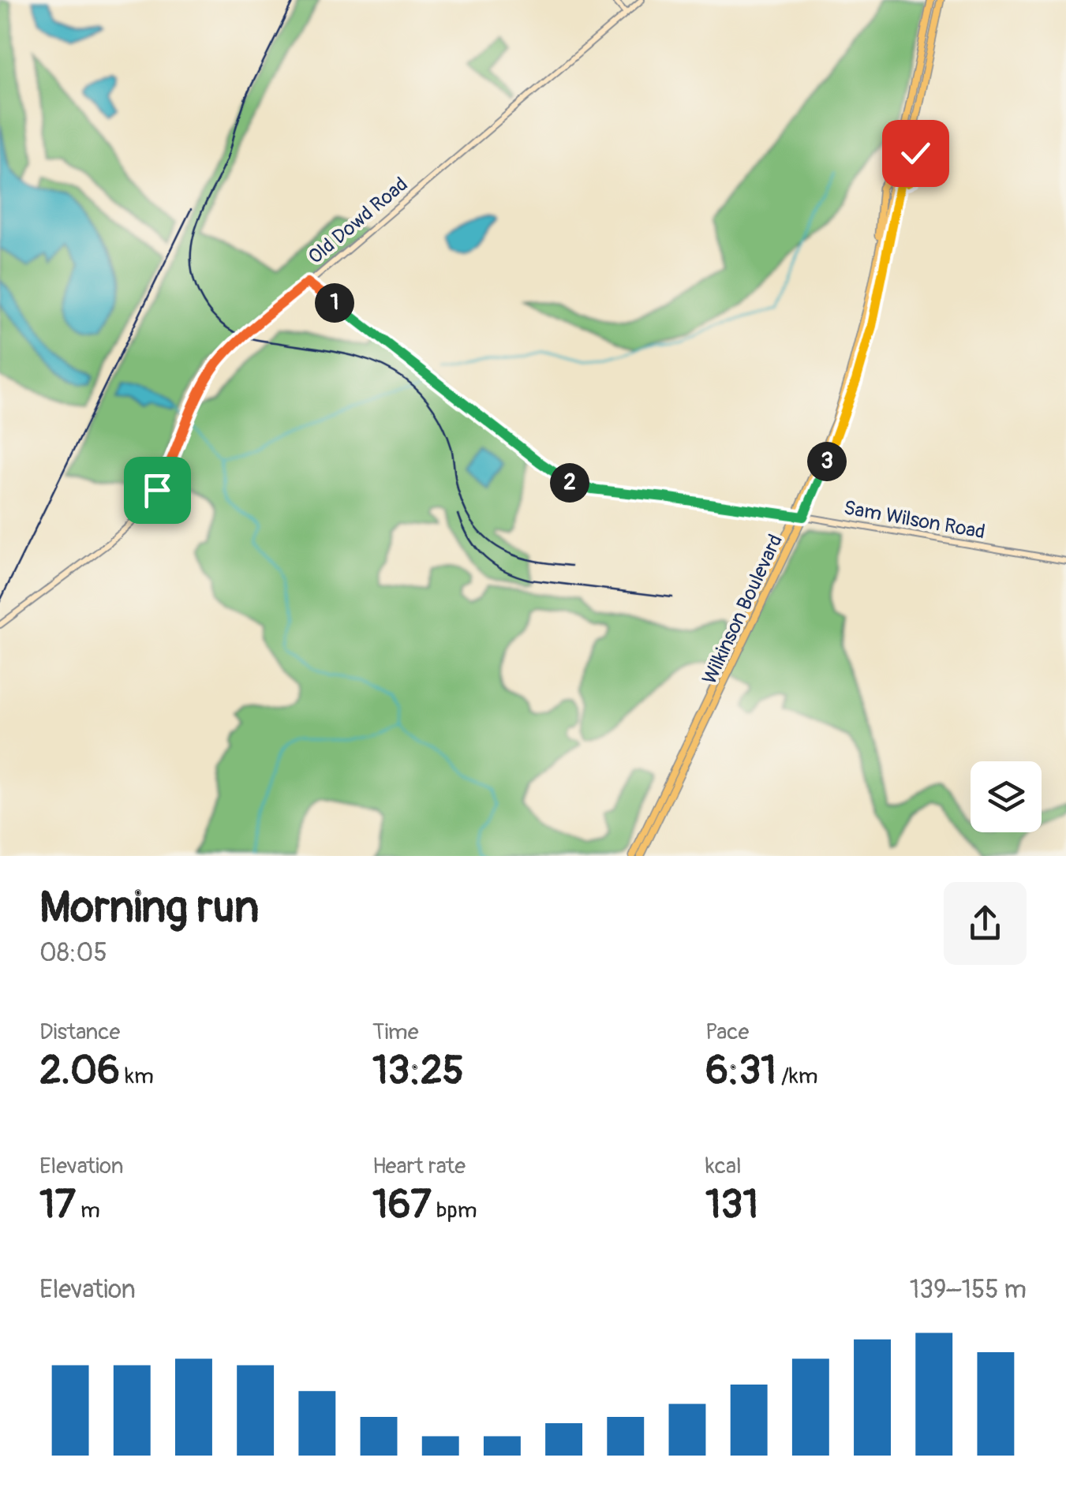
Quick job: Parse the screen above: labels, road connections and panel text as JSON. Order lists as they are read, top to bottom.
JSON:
{
  "streets": {
    "main road": ["Wilkinson Boulevard"],
    "street": ["Old Dowd Road", "Sam Wilson Road"]
  },
  "crossings": [
    ["Old Dowd Road", "Sam Wilson Road"],
    ["Sam Wilson Road", "Wilkinson Boulevard"]
  ],
  "page": {
    "pins": ["1", "3", "2"],
    "heading": ["Morning run", "08:05"],
    "stats": [
      ["Distance", "2.06 km"],
      ["Time", "13:25"],
      ["Pace", "6:31 /km"],
      ["Elevation", "17 m"],
      ["Heart rate", "167 bpm"],
      ["kcal", "131"]
    ],
    "chart": ["Elevation", "139–155 m"]
  }
}
